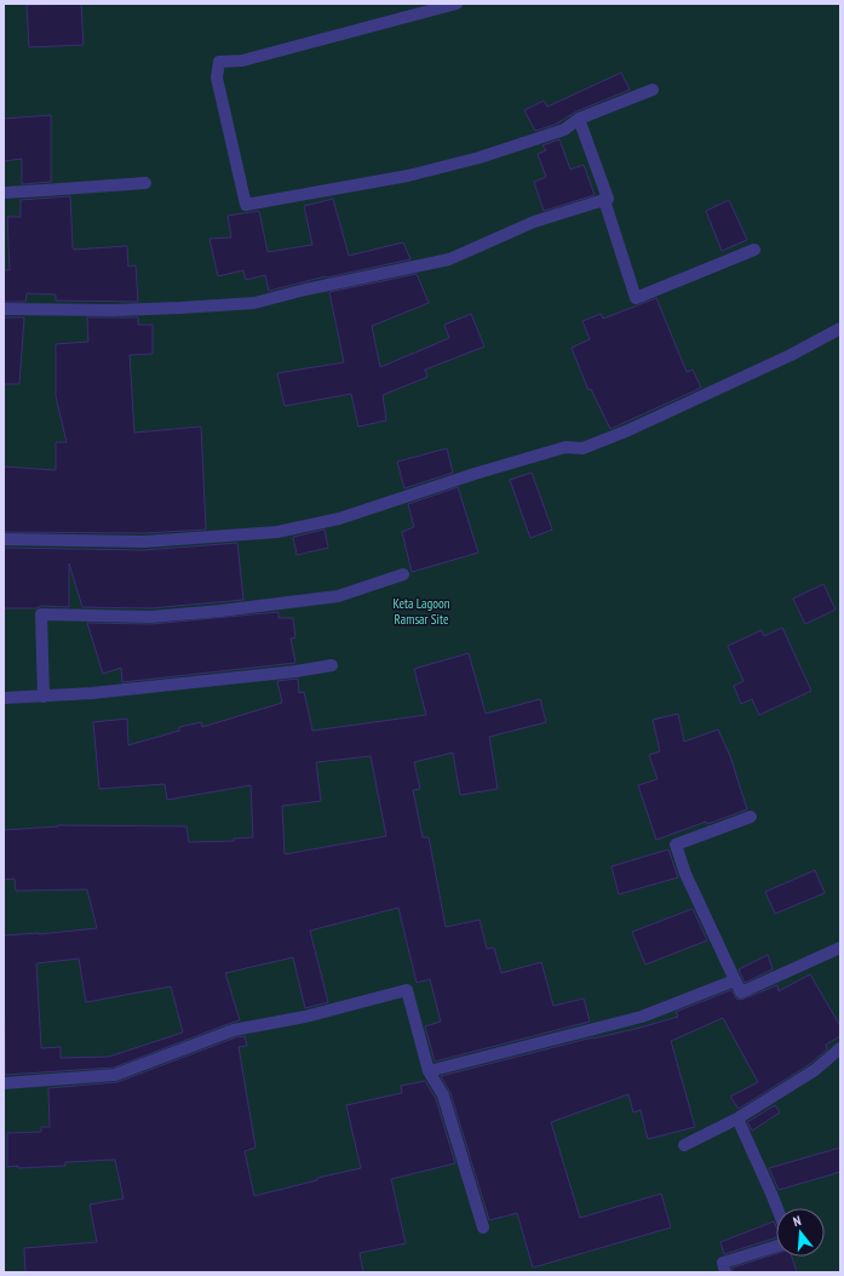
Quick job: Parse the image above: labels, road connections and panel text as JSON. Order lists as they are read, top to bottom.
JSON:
{
  "parks": ["Keta Lagoon Ramsar Site"],
  "north": "top"
}
